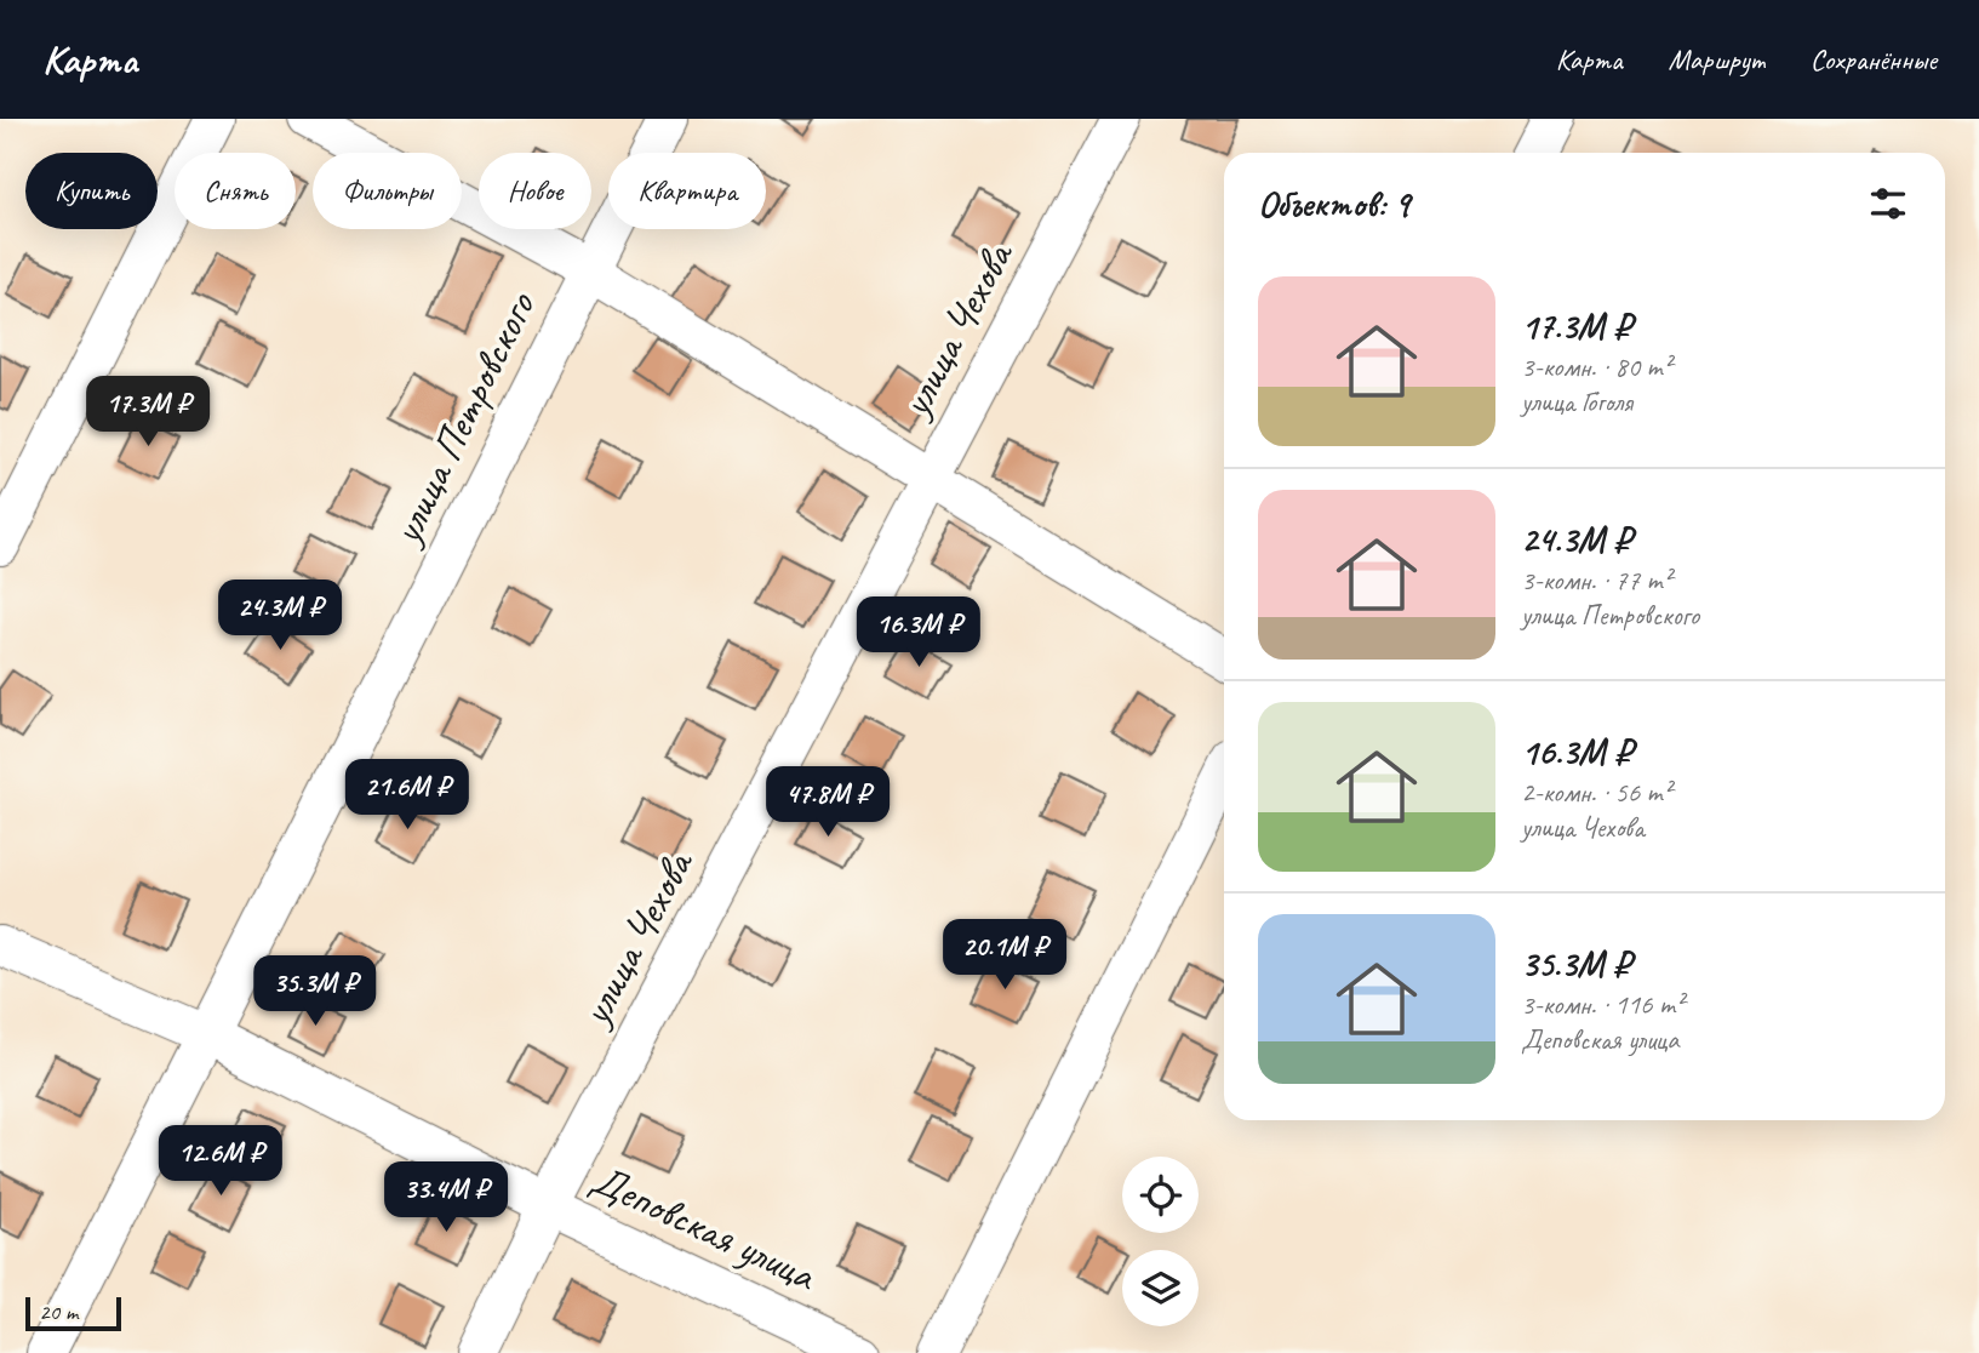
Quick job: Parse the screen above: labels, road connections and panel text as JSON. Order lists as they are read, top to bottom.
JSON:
{
  "streets": {
    "street": ["улица Чехова", "улица Петровского", "Деповская улица"]
  },
  "crossings": [
    ["улица Чехова", "Деповская улица"],
    ["улица Петровского", "Деповская улица"]
  ],
  "scale_bar": "20 m",
  "page": {
    "header": "Карта",
    "nav": ["Карта", "Маршрут", "Сохранённые"],
    "chip": [
      "Купить",
      "Снять",
      "Фильтры",
      "Новое",
      "Квартира"
    ],
    "heading": "Объектов: 9",
    "list": [
      {
        "name": "17.3M ₽",
        "note": "3-комн. · 80 m² · улица Гоголя"
      },
      {
        "name": "24.3M ₽",
        "note": "3-комн. · 77 m² · улица Петровского"
      },
      {
        "name": "16.3M ₽",
        "note": "2-комн. · 56 m² · улица Чехова"
      },
      {
        "name": "35.3M ₽",
        "note": "3-комн. · 116 m² · Деповская улица"
      }
    ],
    "price": [
      "17.3M ₽",
      "24.3M ₽",
      "16.3M ₽",
      "21.6M ₽",
      "47.8M ₽",
      "20.1M ₽",
      "35.3M ₽",
      "12.6M ₽",
      "33.4M ₽"
    ],
    "scale": "20 m"
  }
}
